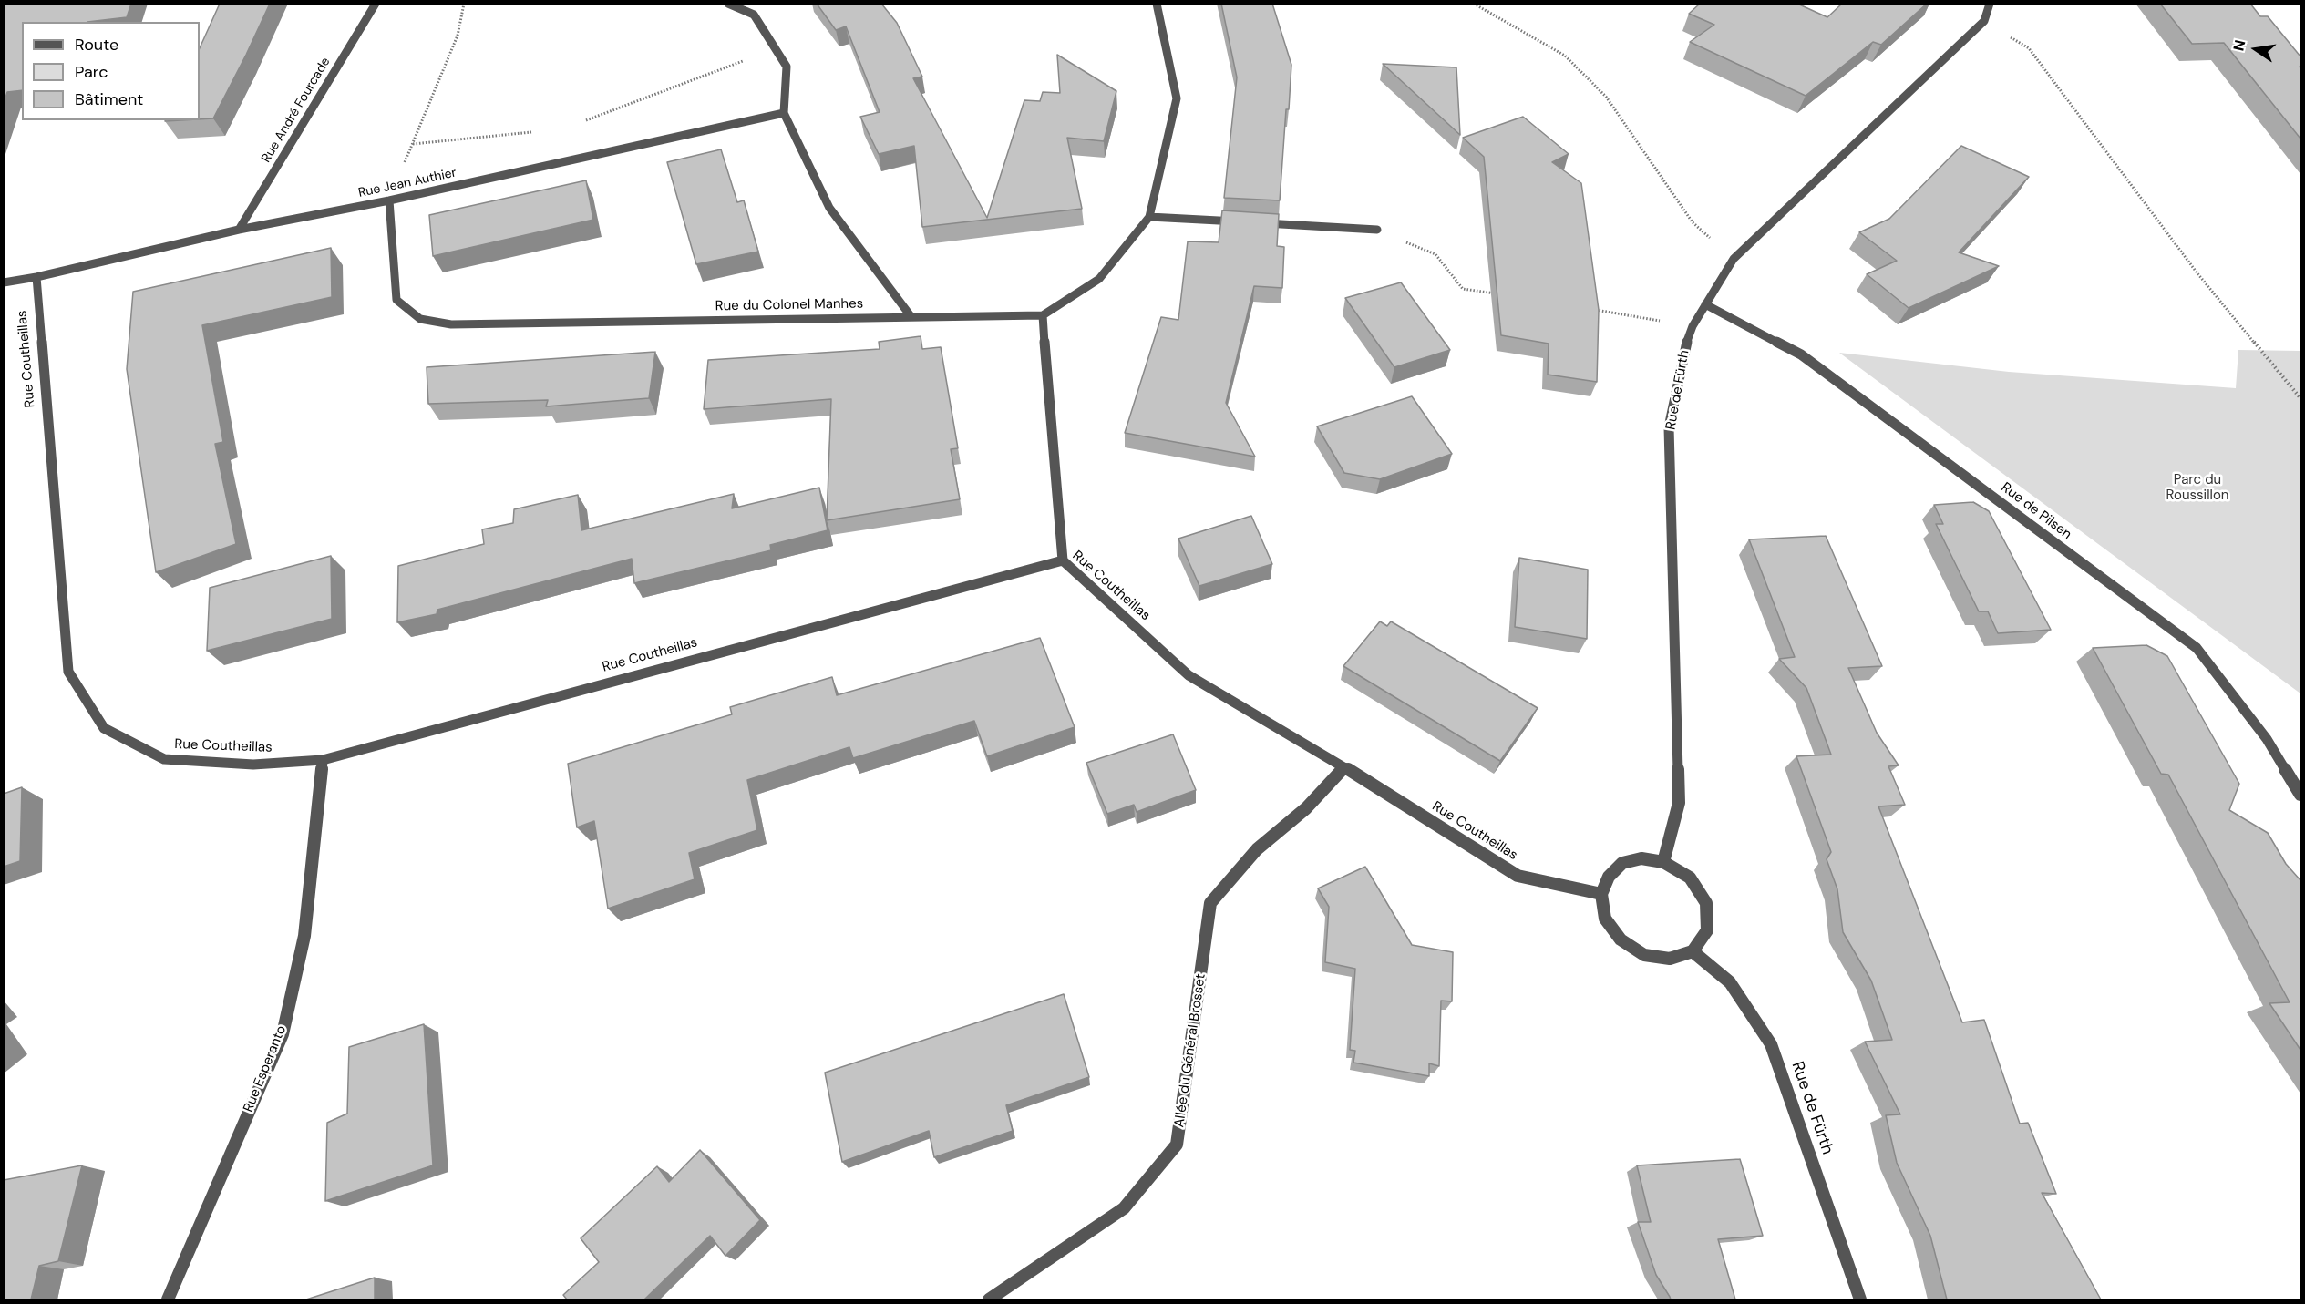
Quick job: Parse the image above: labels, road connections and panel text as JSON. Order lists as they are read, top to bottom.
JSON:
{
  "streets": {
    "street": [
      "Rue André Fourcade",
      "Rue Jean Authier",
      "Rue du Colonel Manhes",
      "Rue Coutheillas",
      "Rue de Fürth",
      "Rue de Pilsen",
      "Allée du Général Brosset",
      "Rue Esperanto"
    ]
  },
  "crossings": [
    ["Rue André Fourcade", "Rue Jean Authier"],
    ["Rue Jean Authier", "Rue du Colonel Manhes"],
    ["Rue Jean Authier", "Rue Coutheillas"],
    ["Rue Coutheillas", "Rue de Fürth"],
    ["Rue Coutheillas", "Allée du Général Brosset"],
    ["Rue Coutheillas", "Rue Esperanto"],
    ["Rue de Fürth", "Rue de Pilsen"]
  ],
  "parks": ["Parc du Roussillon"],
  "legend": ["Route", "Parc", "Bâtiment"],
  "north": "left"
}
